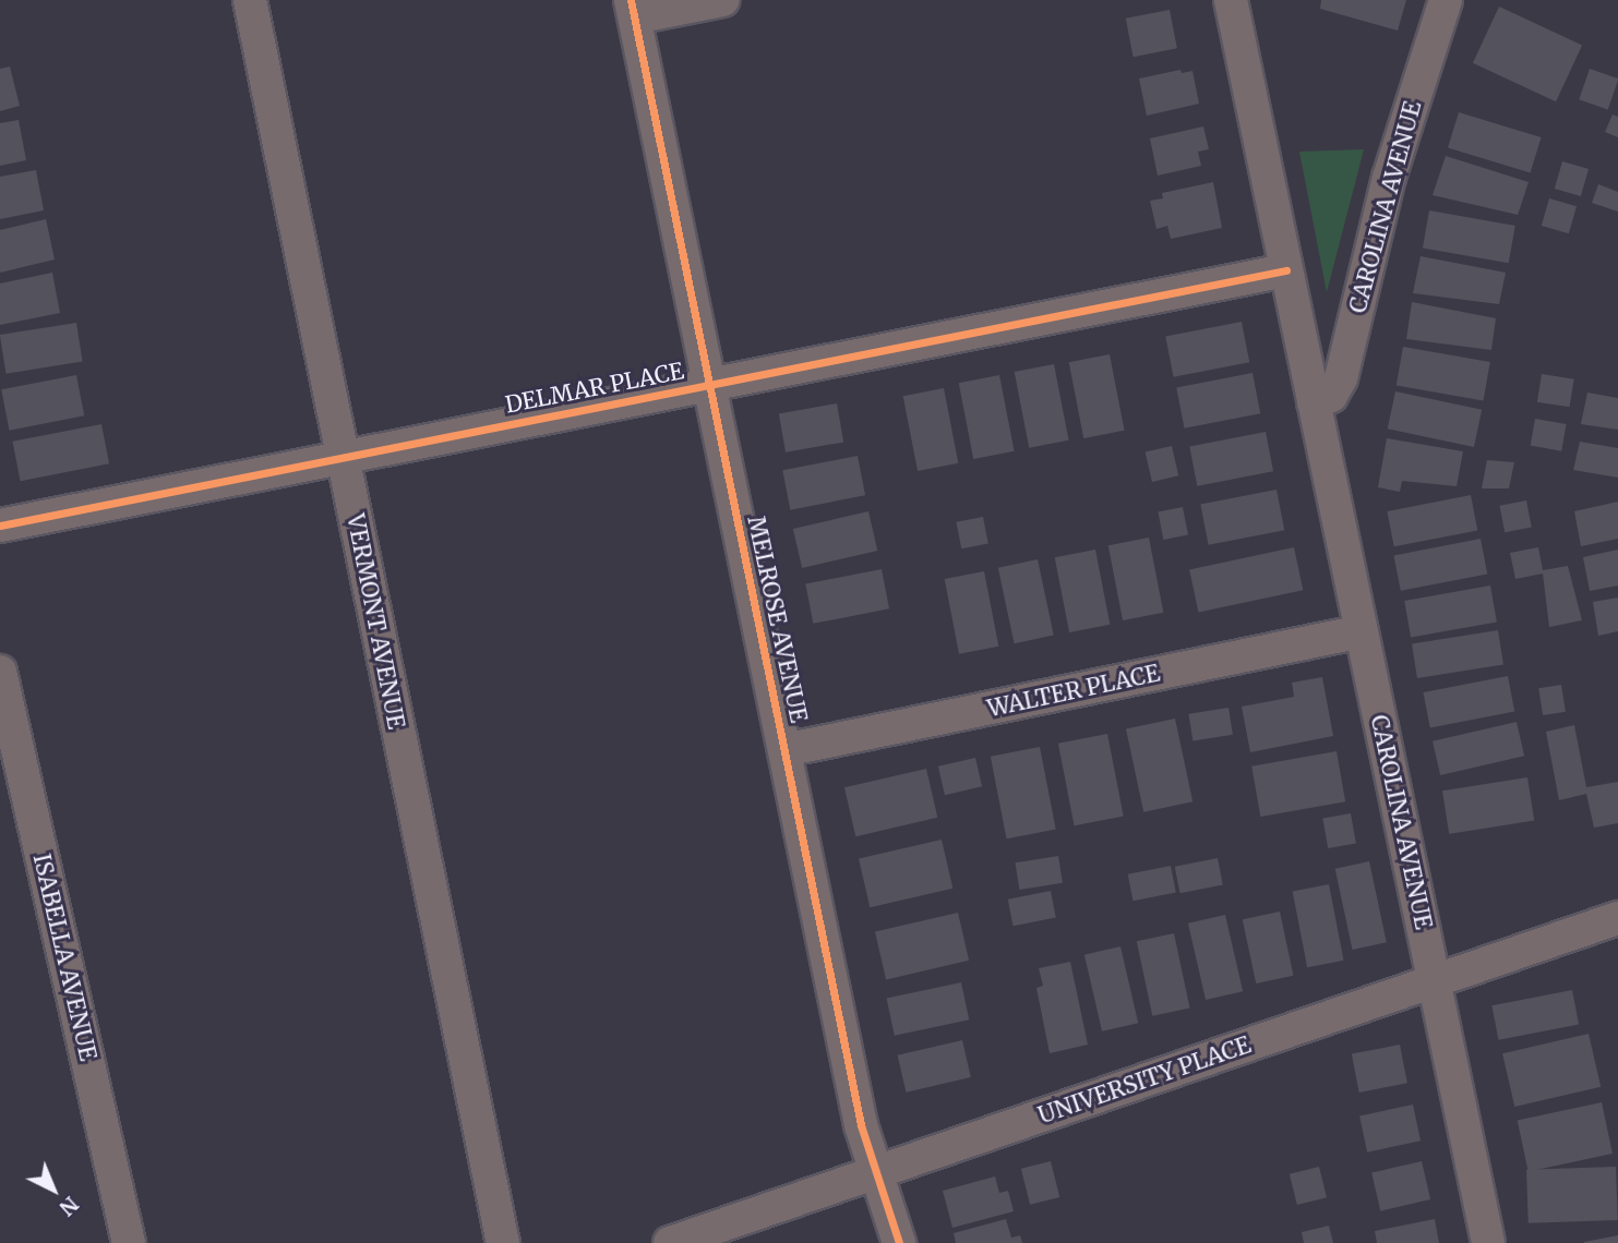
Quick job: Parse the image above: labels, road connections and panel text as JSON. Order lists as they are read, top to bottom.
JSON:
{
  "streets": {
    "street": [
      "CAROLINA AVENUE",
      "DELMAR PLACE",
      "MELROSE AVENUE",
      "VERMONT AVENUE",
      "WALTER PLACE",
      "ISABELLA AVENUE",
      "UNIVERSITY PLACE"
    ]
  },
  "crossings": [
    ["CAROLINA AVENUE", "DELMAR PLACE"],
    ["CAROLINA AVENUE", "WALTER PLACE"],
    ["CAROLINA AVENUE", "UNIVERSITY PLACE"],
    ["DELMAR PLACE", "MELROSE AVENUE"],
    ["DELMAR PLACE", "VERMONT AVENUE"],
    ["MELROSE AVENUE", "WALTER PLACE"],
    ["MELROSE AVENUE", "UNIVERSITY PLACE"]
  ],
  "north": "bottom right"
}
